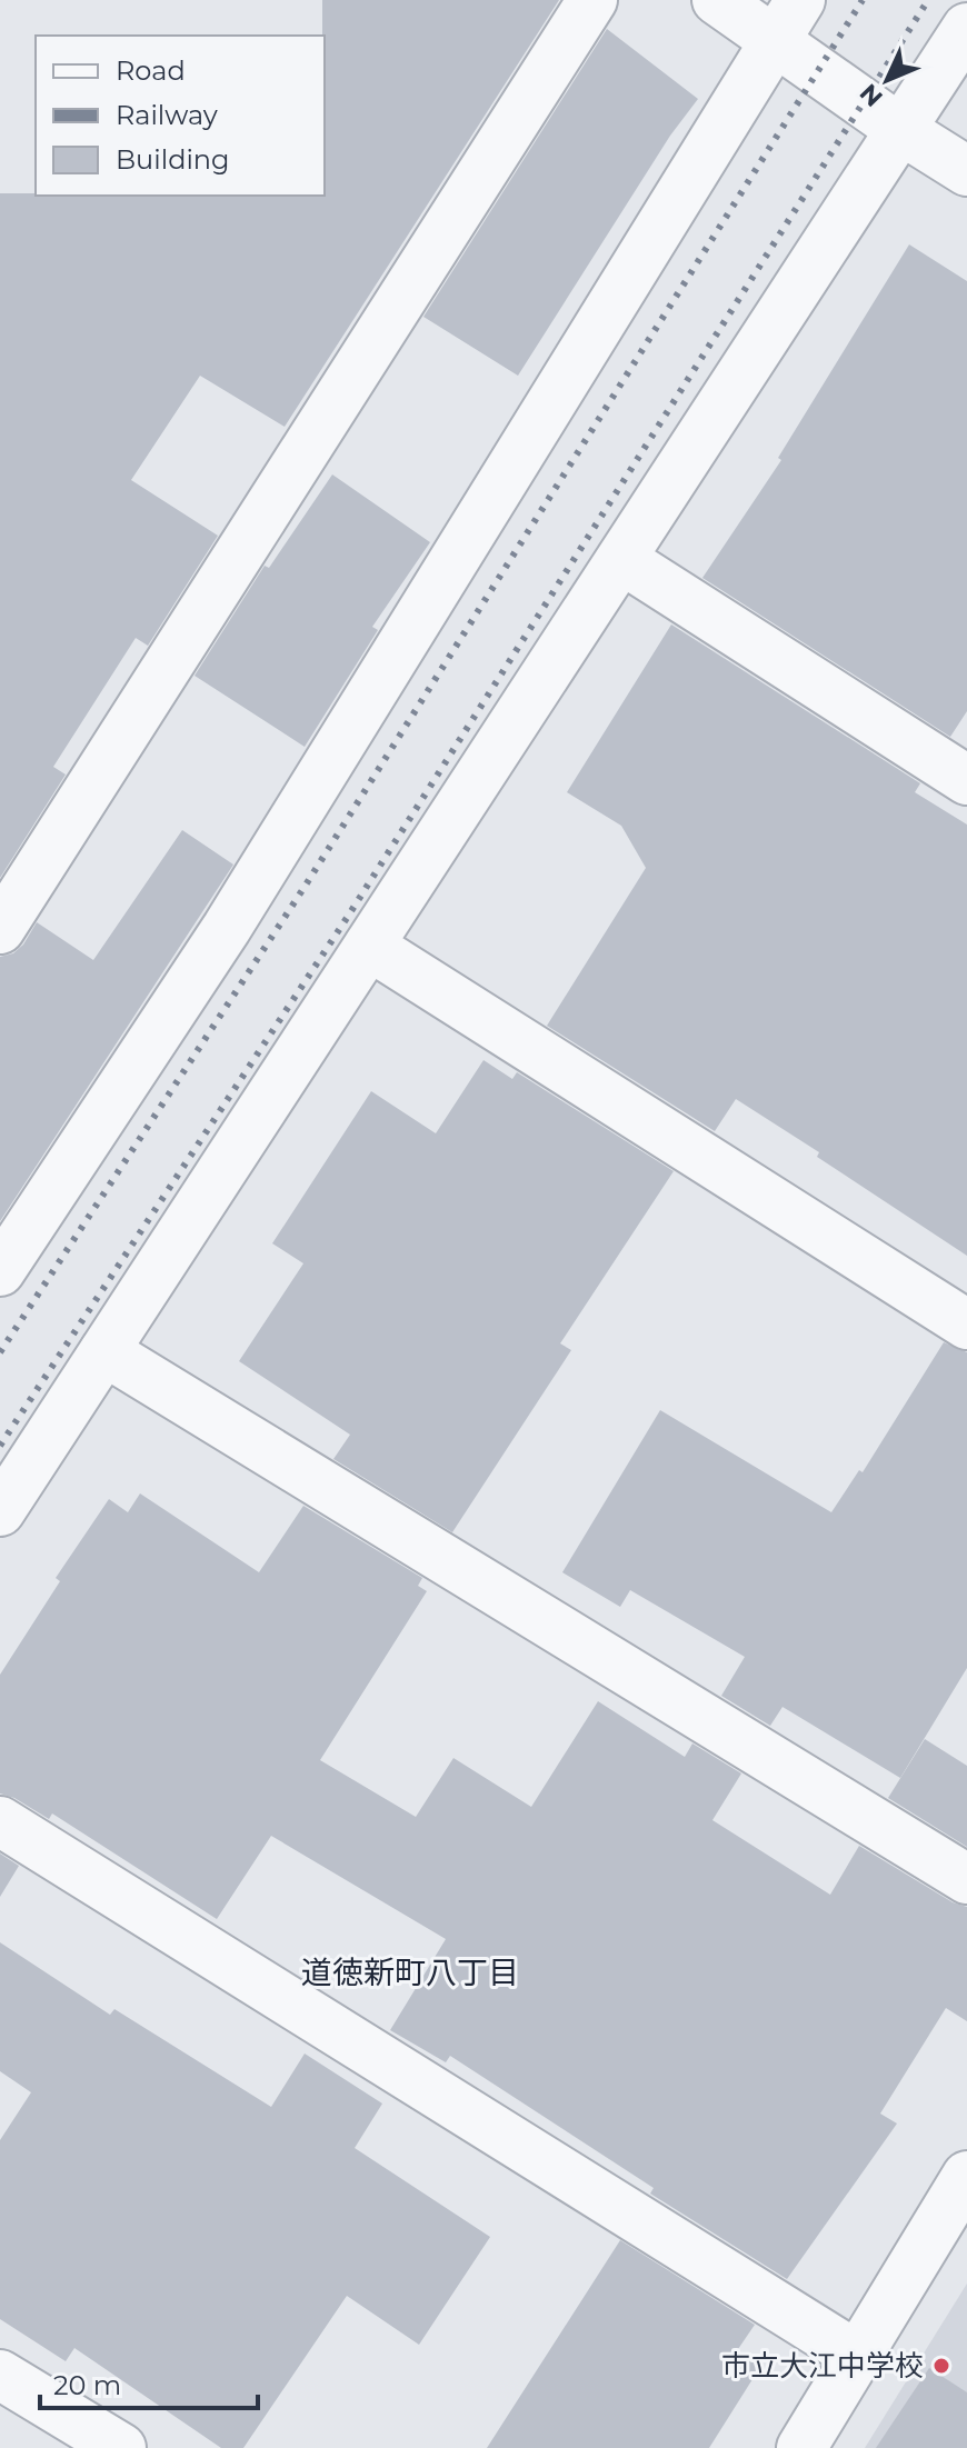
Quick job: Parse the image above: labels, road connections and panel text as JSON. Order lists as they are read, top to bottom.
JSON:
{
  "districts": ["道徳新町八丁目"],
  "places": ["市立大江中学校"],
  "legend": ["Road", "Railway", "Building"],
  "scale_bar": "20 m",
  "north": "bottom left"
}
